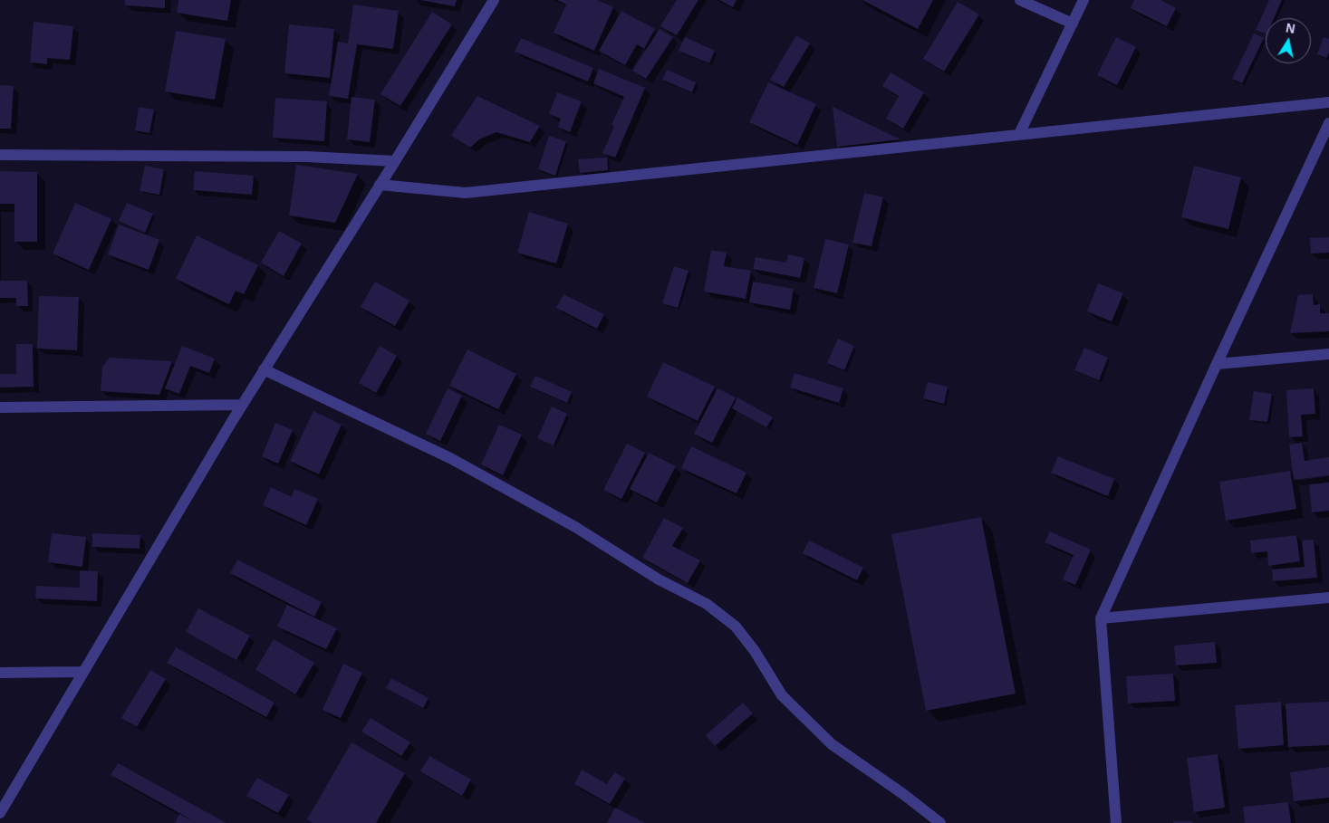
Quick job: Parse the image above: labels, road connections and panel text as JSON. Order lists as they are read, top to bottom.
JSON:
{
  "north": "top"
}
